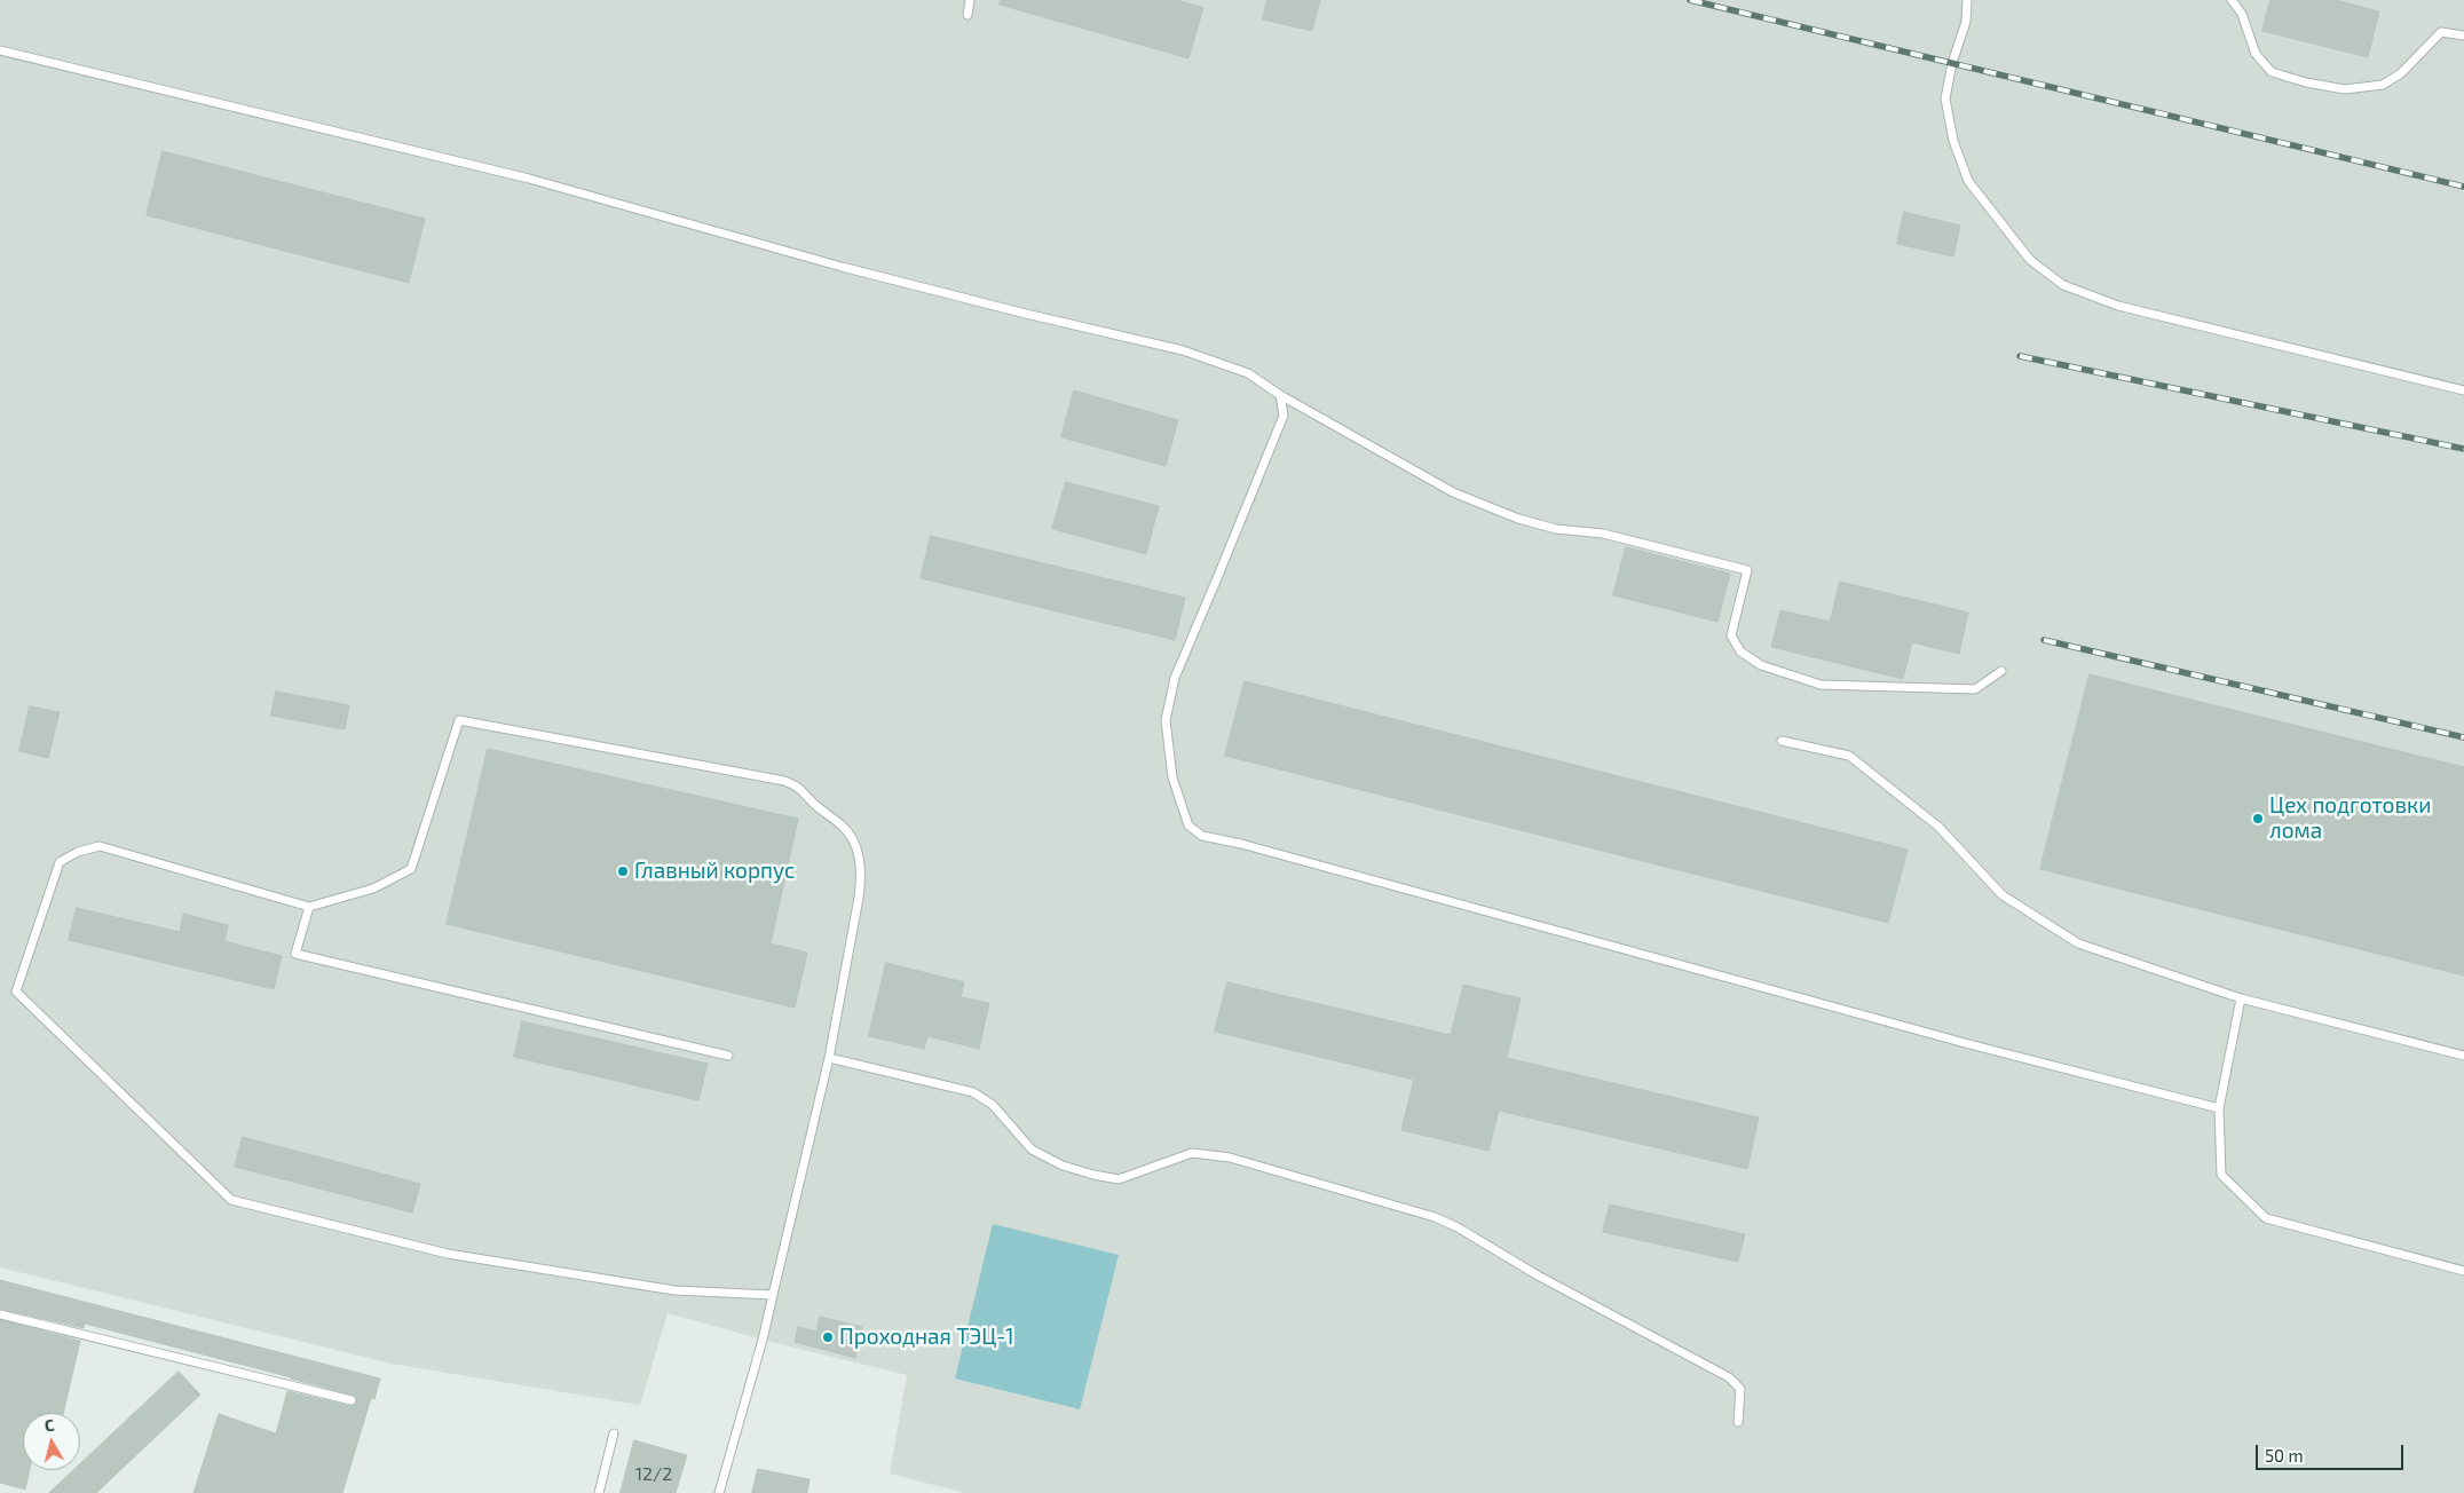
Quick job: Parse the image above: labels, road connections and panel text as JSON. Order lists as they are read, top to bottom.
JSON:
{
  "places": ["Цех подготовки лома", "Главный корпус", "Проходная ТЭЦ-1"],
  "house_numbers": ["12/2"],
  "scale_bar": "50 m",
  "north": "top"
}
